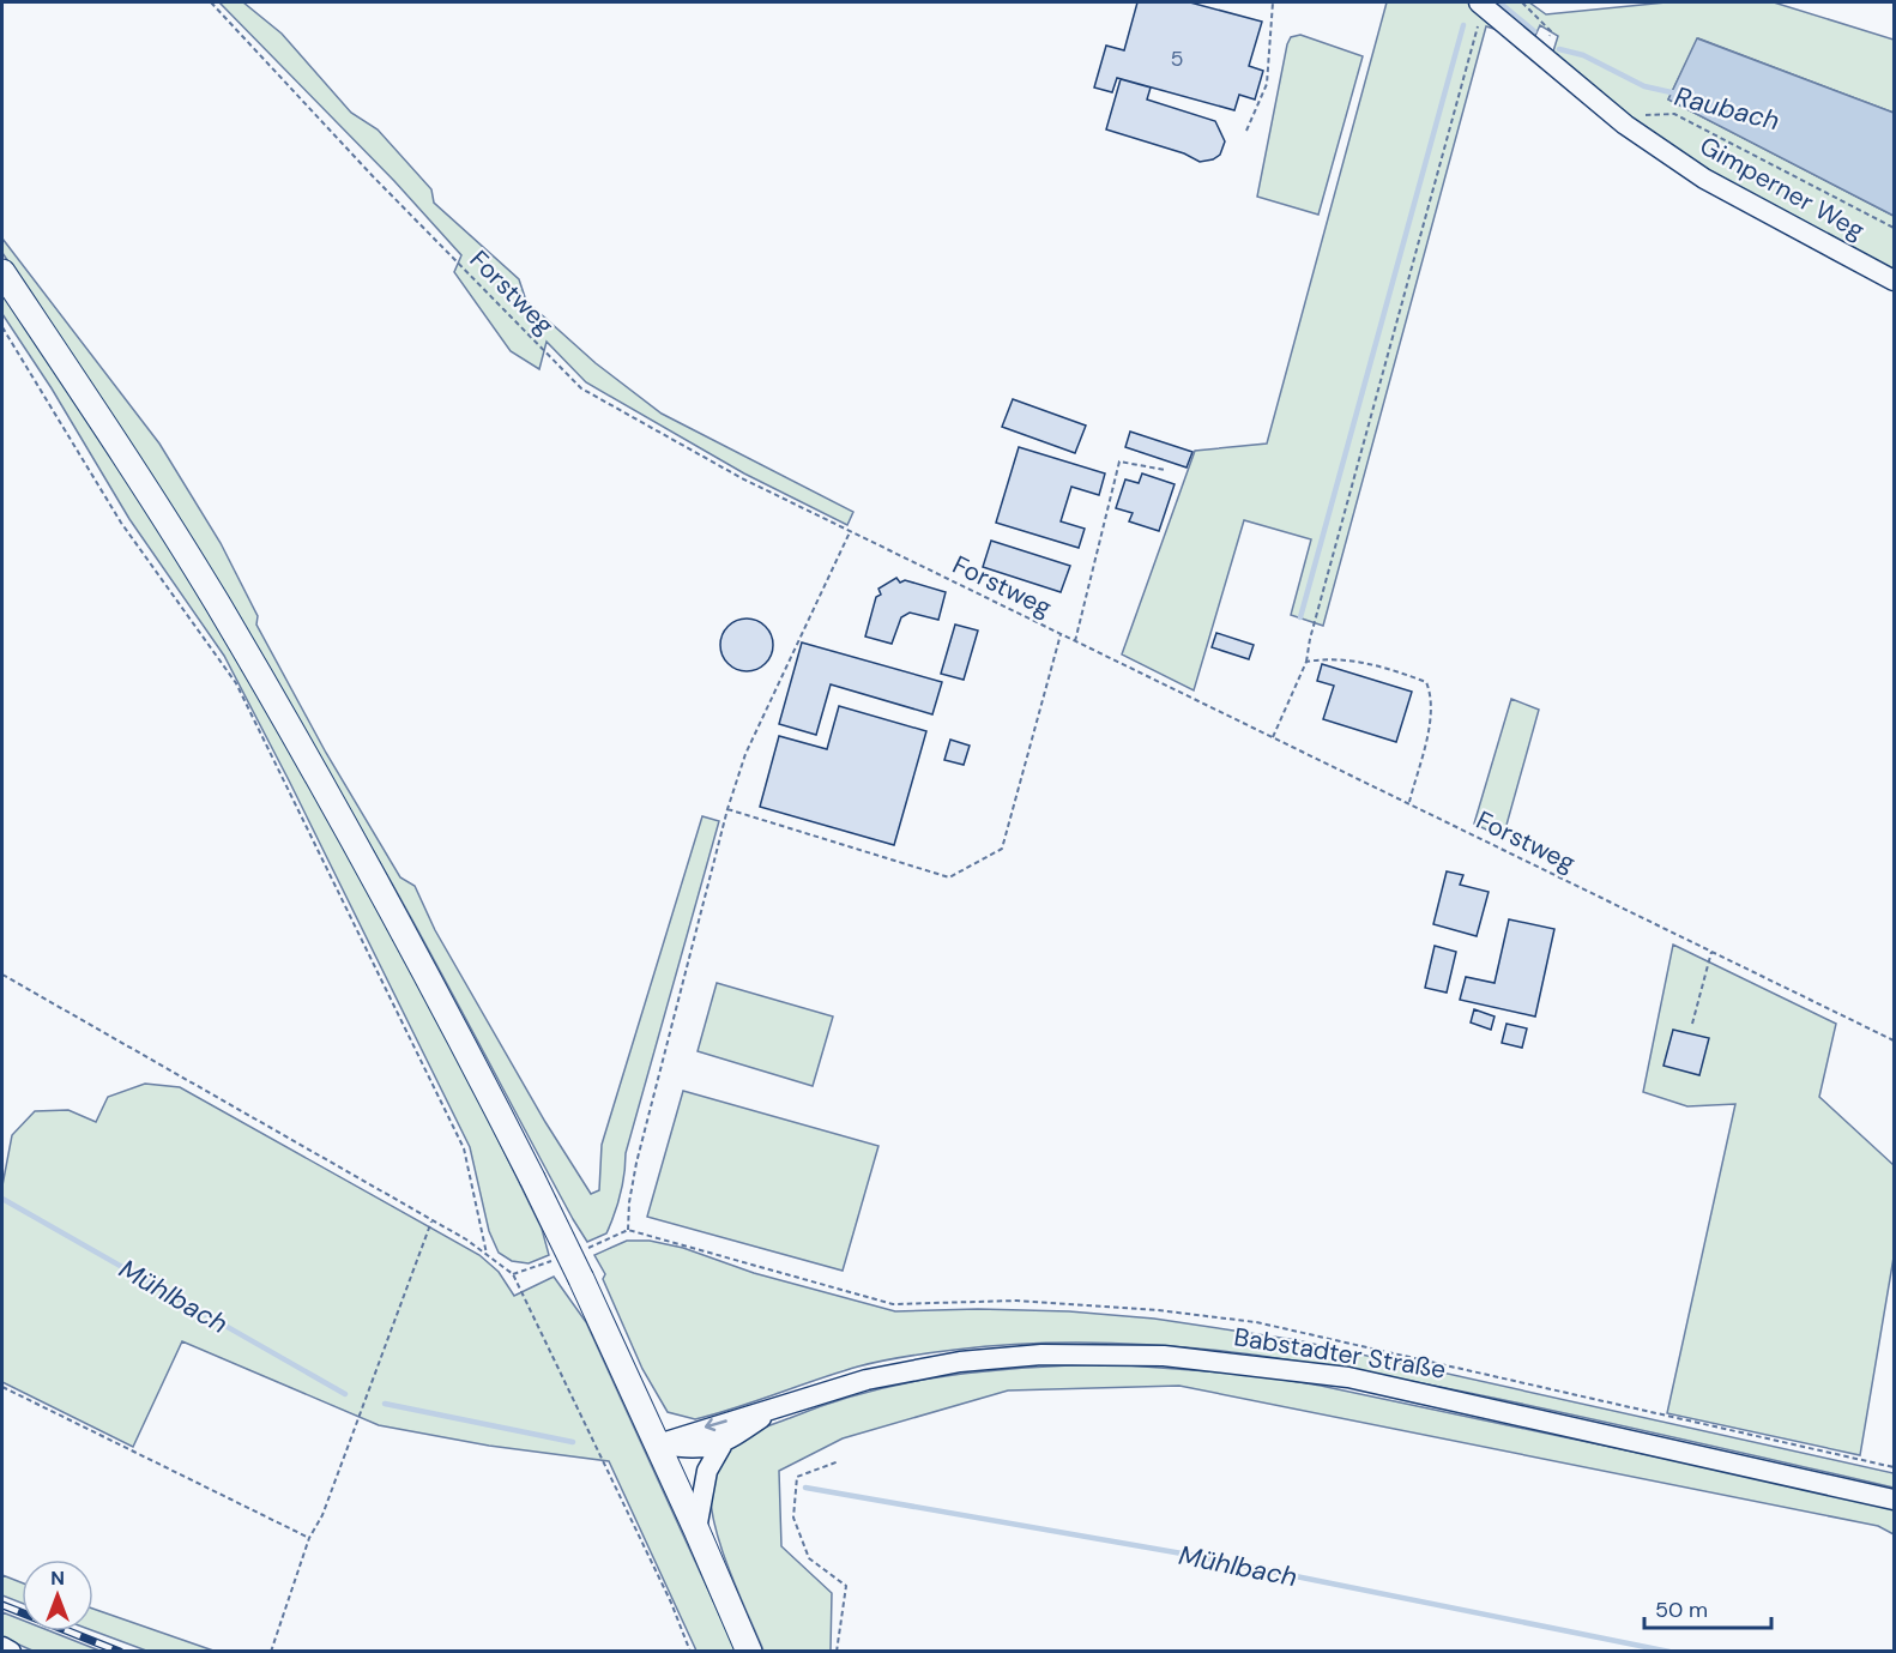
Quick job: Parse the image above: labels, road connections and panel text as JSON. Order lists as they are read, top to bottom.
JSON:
{
  "streets": {
    "street": ["Gimperner Weg", "Babstadter Straße"],
    "path": ["Forstweg"]
  },
  "water": ["Raubach", "Mühlbach"],
  "house_numbers": ["5"],
  "scale_bar": "50 m",
  "north": "top"
}
